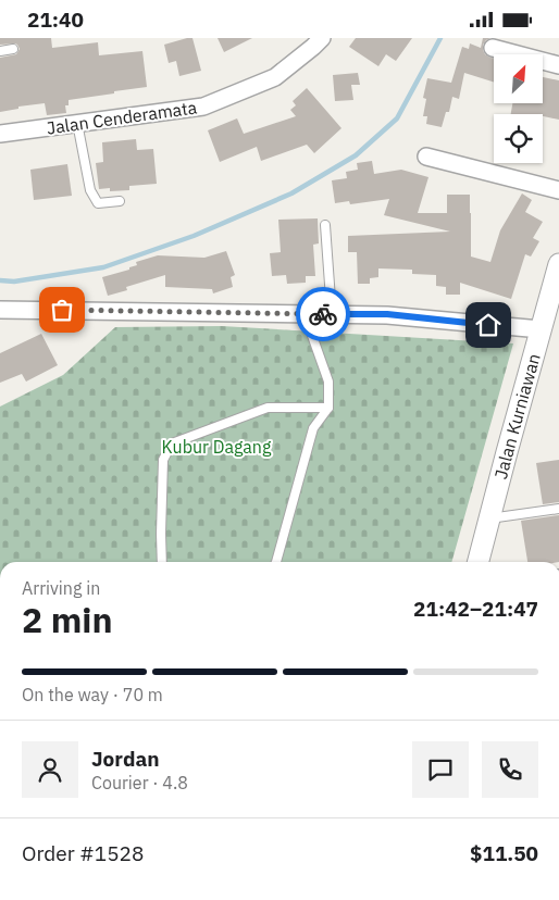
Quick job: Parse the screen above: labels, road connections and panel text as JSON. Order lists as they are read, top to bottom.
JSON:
{
  "streets": {
    "street": ["Jalan Cenderamata", "Jalan Kurniawan"]
  },
  "parks": ["Kubur Dagang"],
  "north": "top right",
  "page": {
    "status": "21:40",
    "heading": ["2 min", "Arriving in", "21:42–21:47"],
    "panel": [
      "Jordan",
      "Courier · 4.8",
      "Order #1528",
      "$11.50"
    ],
    "bar": "On the way · 70 m"
  }
}
